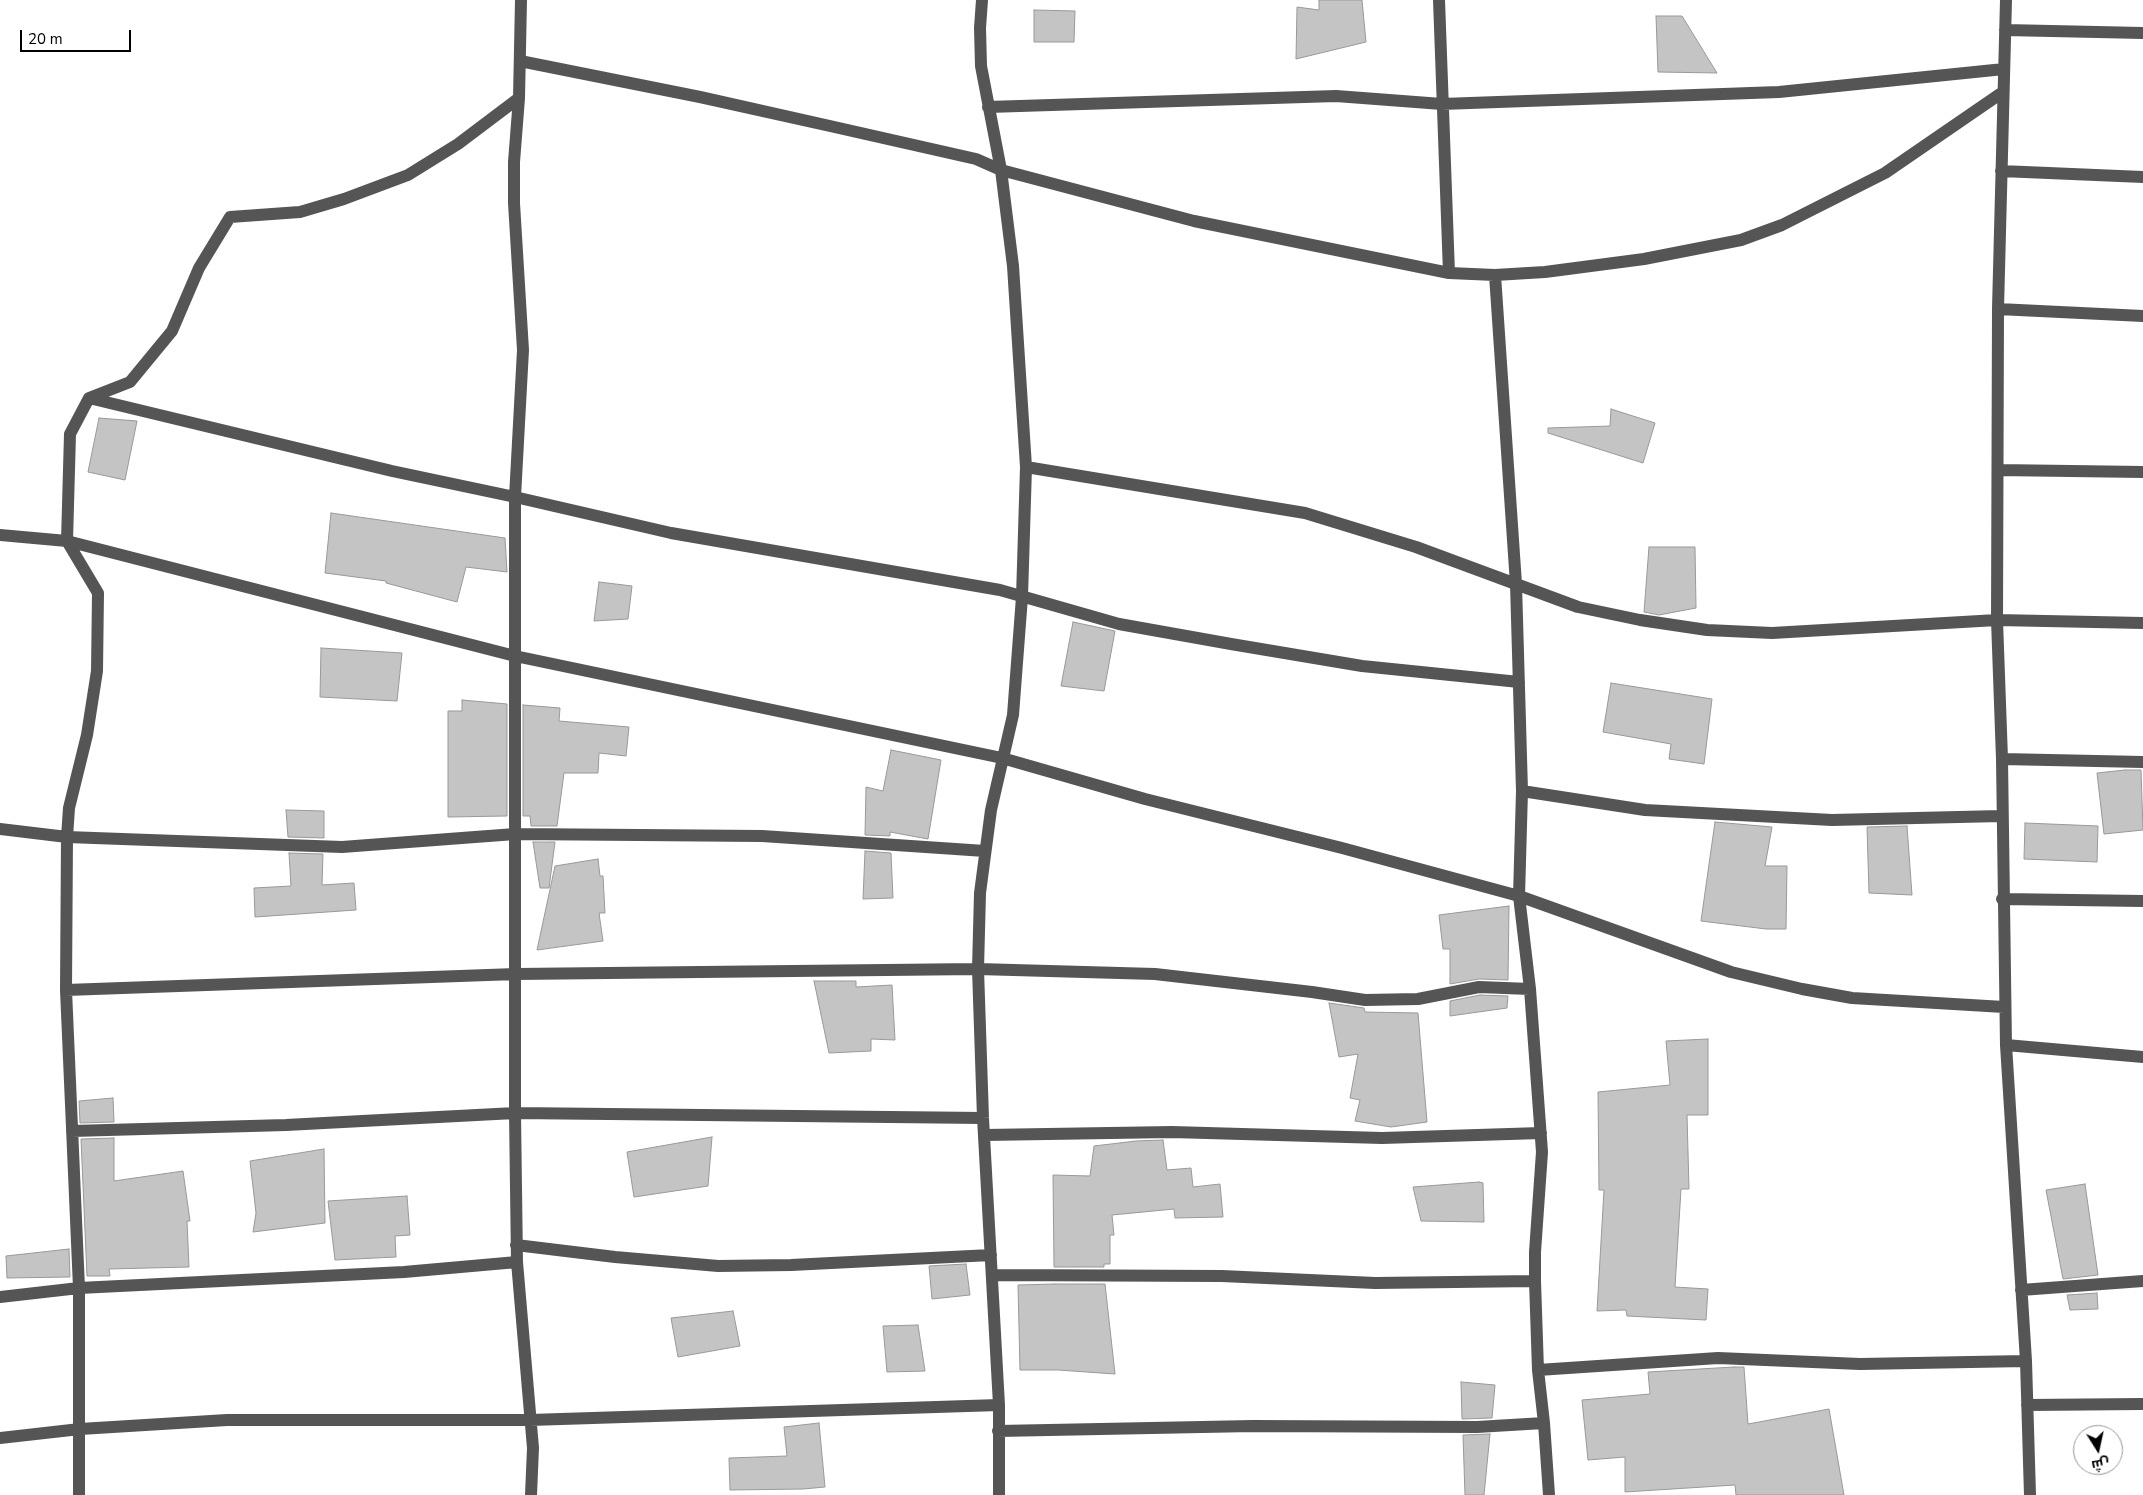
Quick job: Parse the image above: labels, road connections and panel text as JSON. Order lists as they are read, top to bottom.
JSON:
{
  "scale_bar": "20 m",
  "north": "bottom"
}
